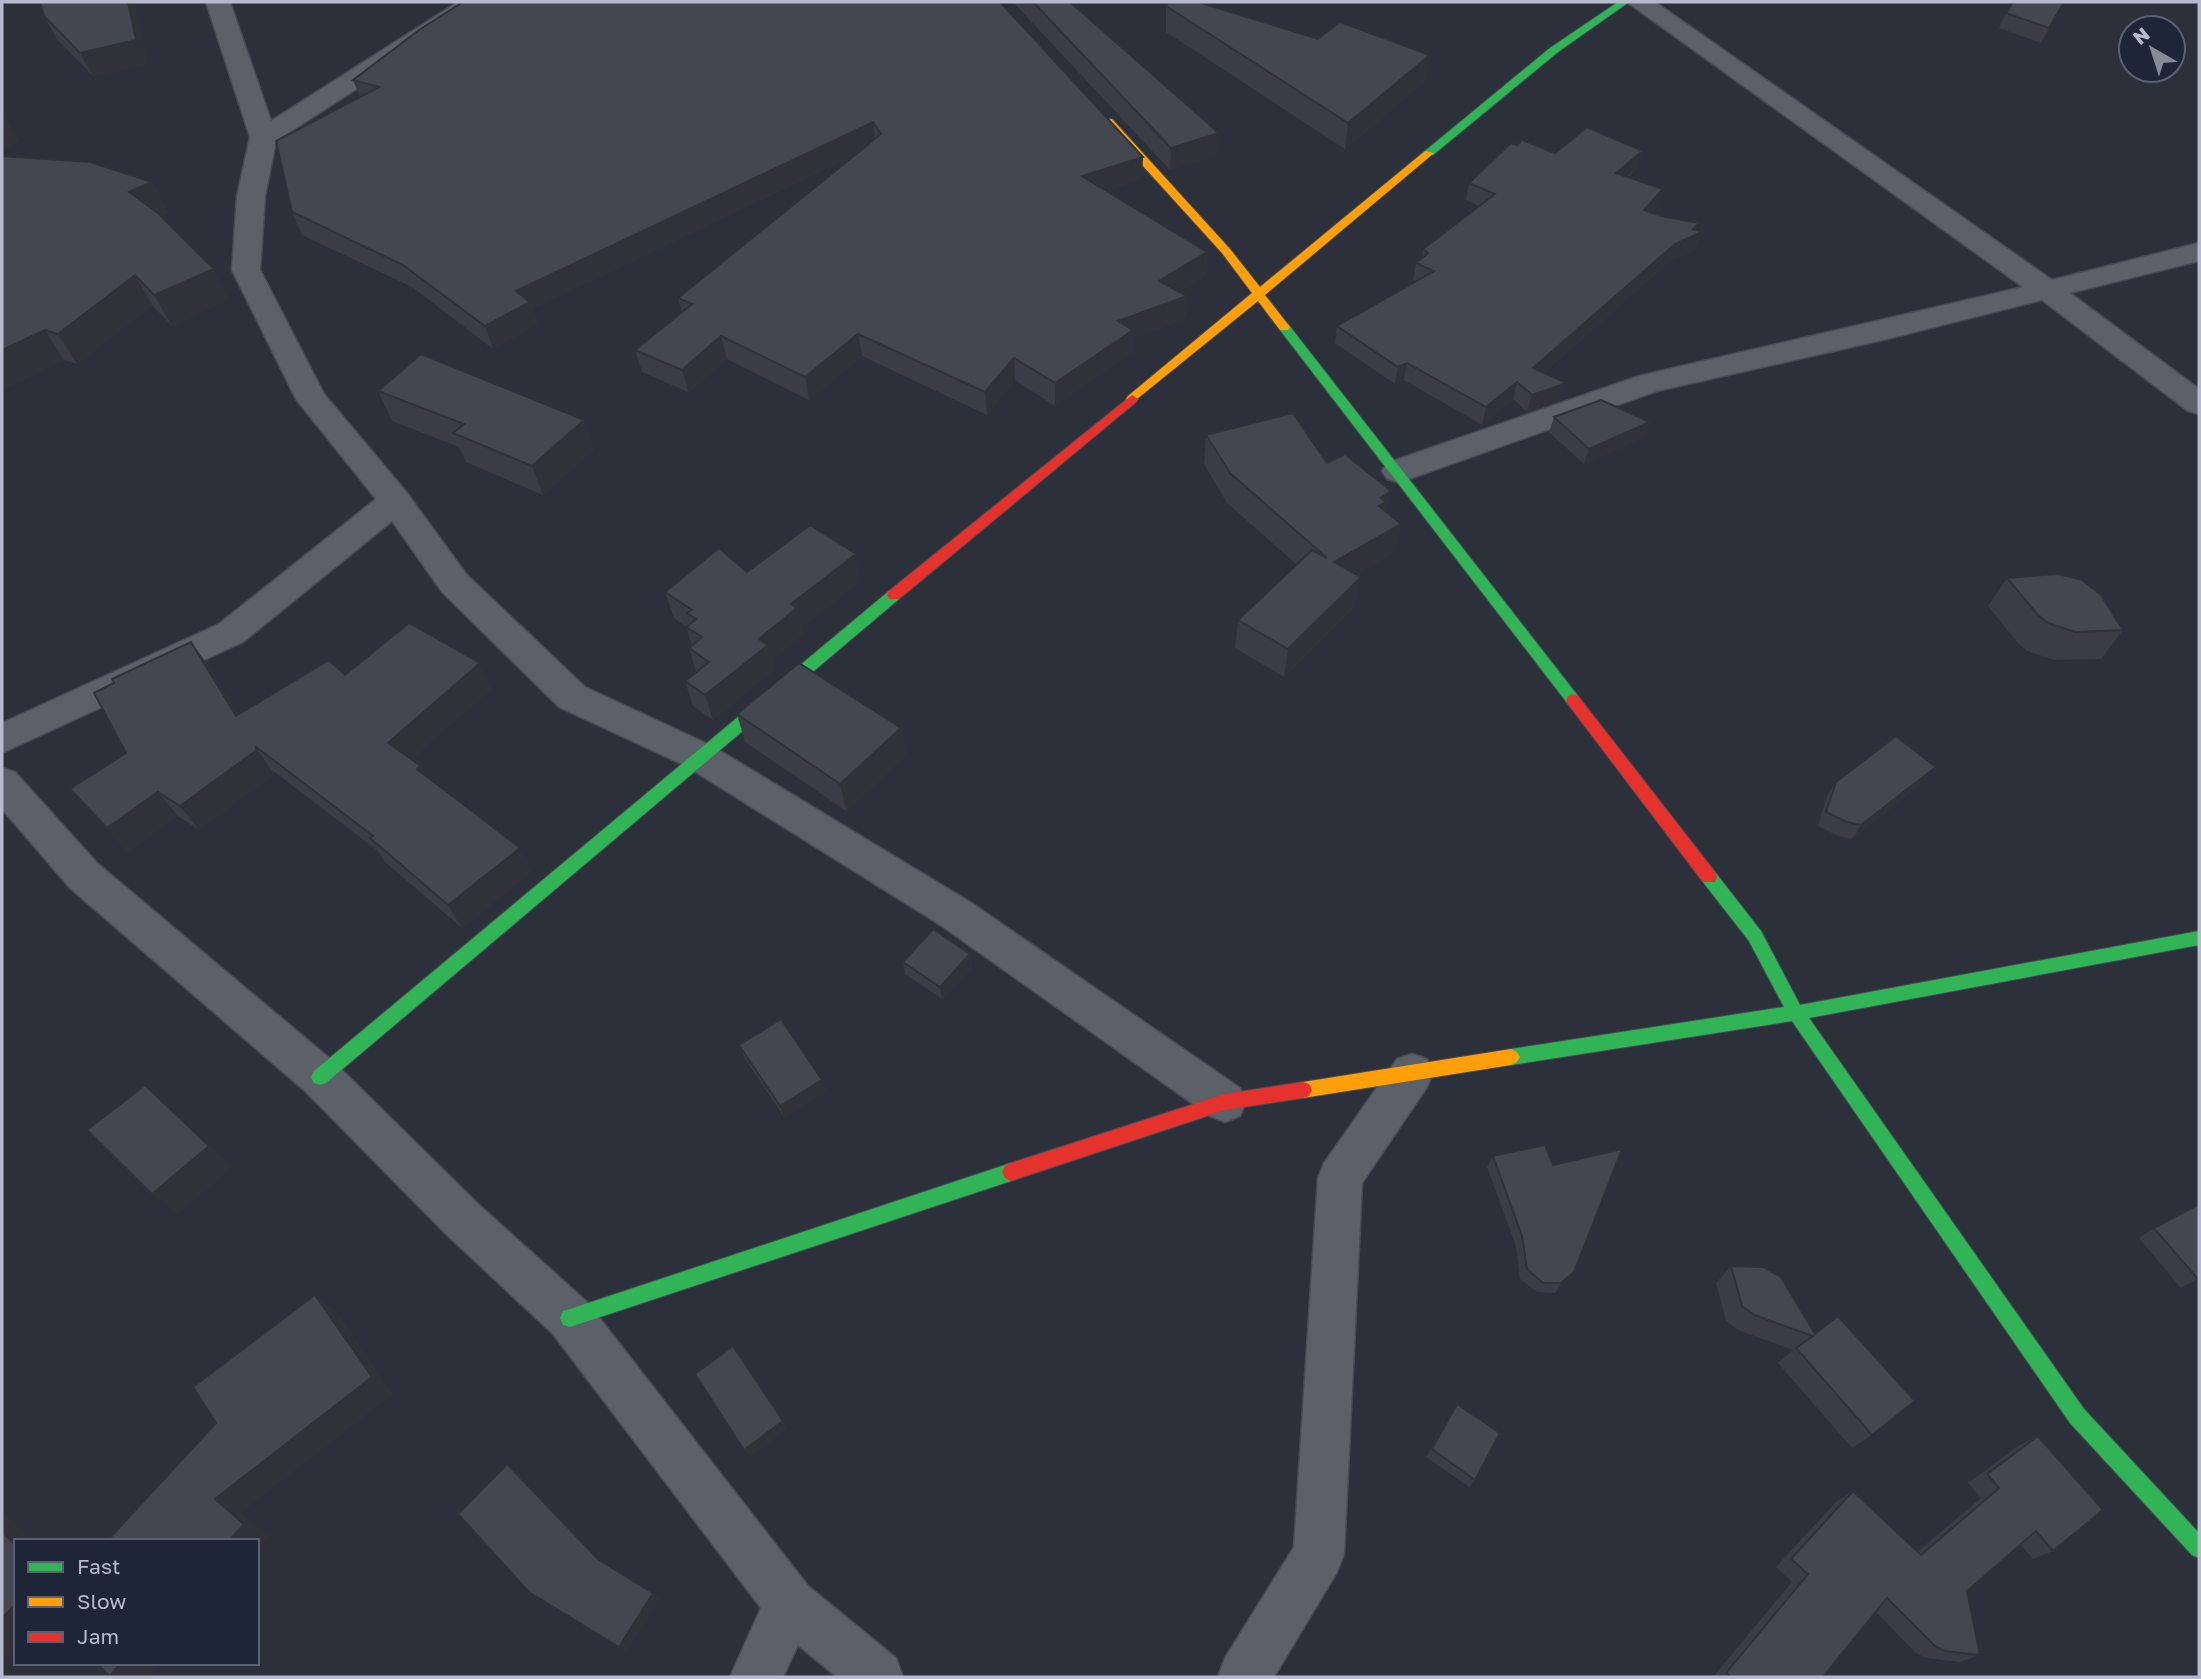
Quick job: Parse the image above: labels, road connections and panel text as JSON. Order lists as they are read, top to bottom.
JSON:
{
  "legend": ["Fast", "Slow", "Jam"],
  "north": "top left"
}
